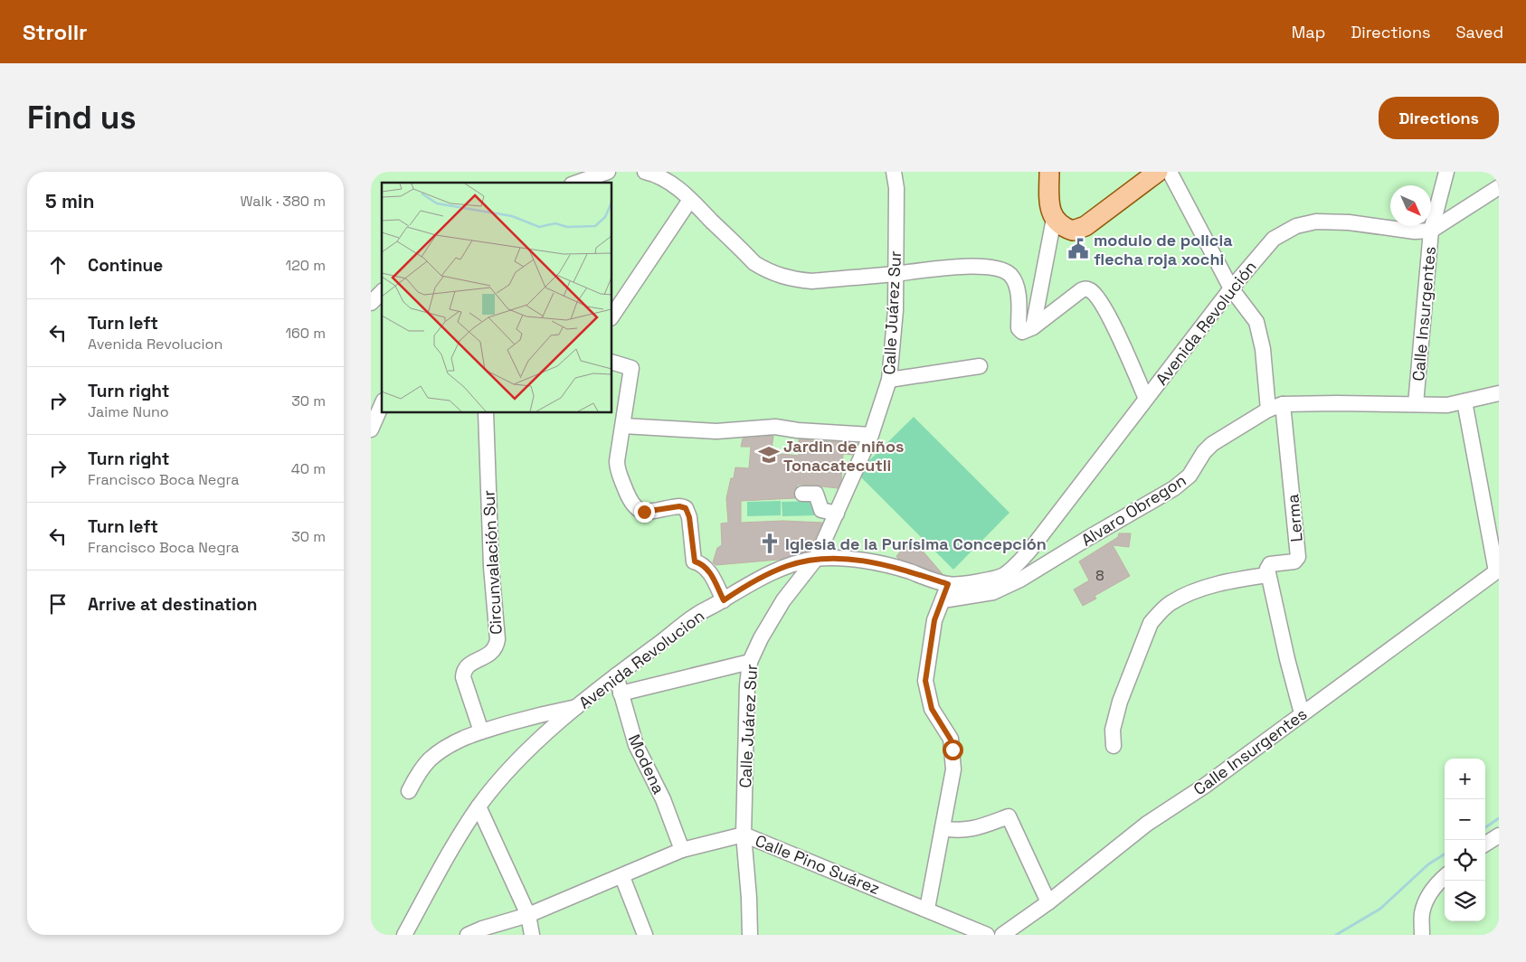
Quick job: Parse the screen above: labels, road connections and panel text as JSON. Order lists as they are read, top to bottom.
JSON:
{
  "streets": {
    "street": [
      "Calle Juárez Sur",
      "Calle Insurgentes",
      "Avenida Revolución",
      "Alvaro Obregon",
      "Lerma",
      "Circunvalación Sur",
      "Avenida Revolucion",
      "Modena",
      "Calle Pino Suárez"
    ]
  },
  "crossings": [
    ["Calle Juárez Sur", "Avenida Revolucion"],
    ["Calle Juárez Sur", "Calle Pino Suárez"],
    ["Calle Insurgentes", "Avenida Revolución"],
    ["Calle Insurgentes", "Alvaro Obregon"],
    ["Avenida Revolución", "Avenida Revolucion"],
    ["Alvaro Obregon", "Lerma"],
    ["Avenida Revolucion", "Modena"],
    ["Modena", "Calle Pino Suárez"]
  ],
  "places": {
    "public building": ["modulo de policia flecha roja xochi"],
    "school or university": ["Jardin de niños Tonacatecutli"],
    "church": ["Iglesia de la Purísima Concepción"]
  },
  "house_numbers": ["8"],
  "north": "bottom right",
  "page": {
    "header": "Strollr",
    "nav": ["Map", "Directions", "Saved"],
    "buttons": "Directions",
    "title": "Find us",
    "heading": ["5 min", "Walk · 380 m"],
    "list": [
      ["Continue", "120 m"],
      ["Turn left", "Avenida Revolucion", "160 m"],
      ["Turn right", "Jaime Nuno", "30 m"],
      ["Turn right", "Francisco Boca Negra", "40 m"],
      ["Turn left", "Francisco Boca Negra", "30 m"],
      "Arrive at destination"
    ],
    "map_buttons": ["+", "−"]
  }
}
